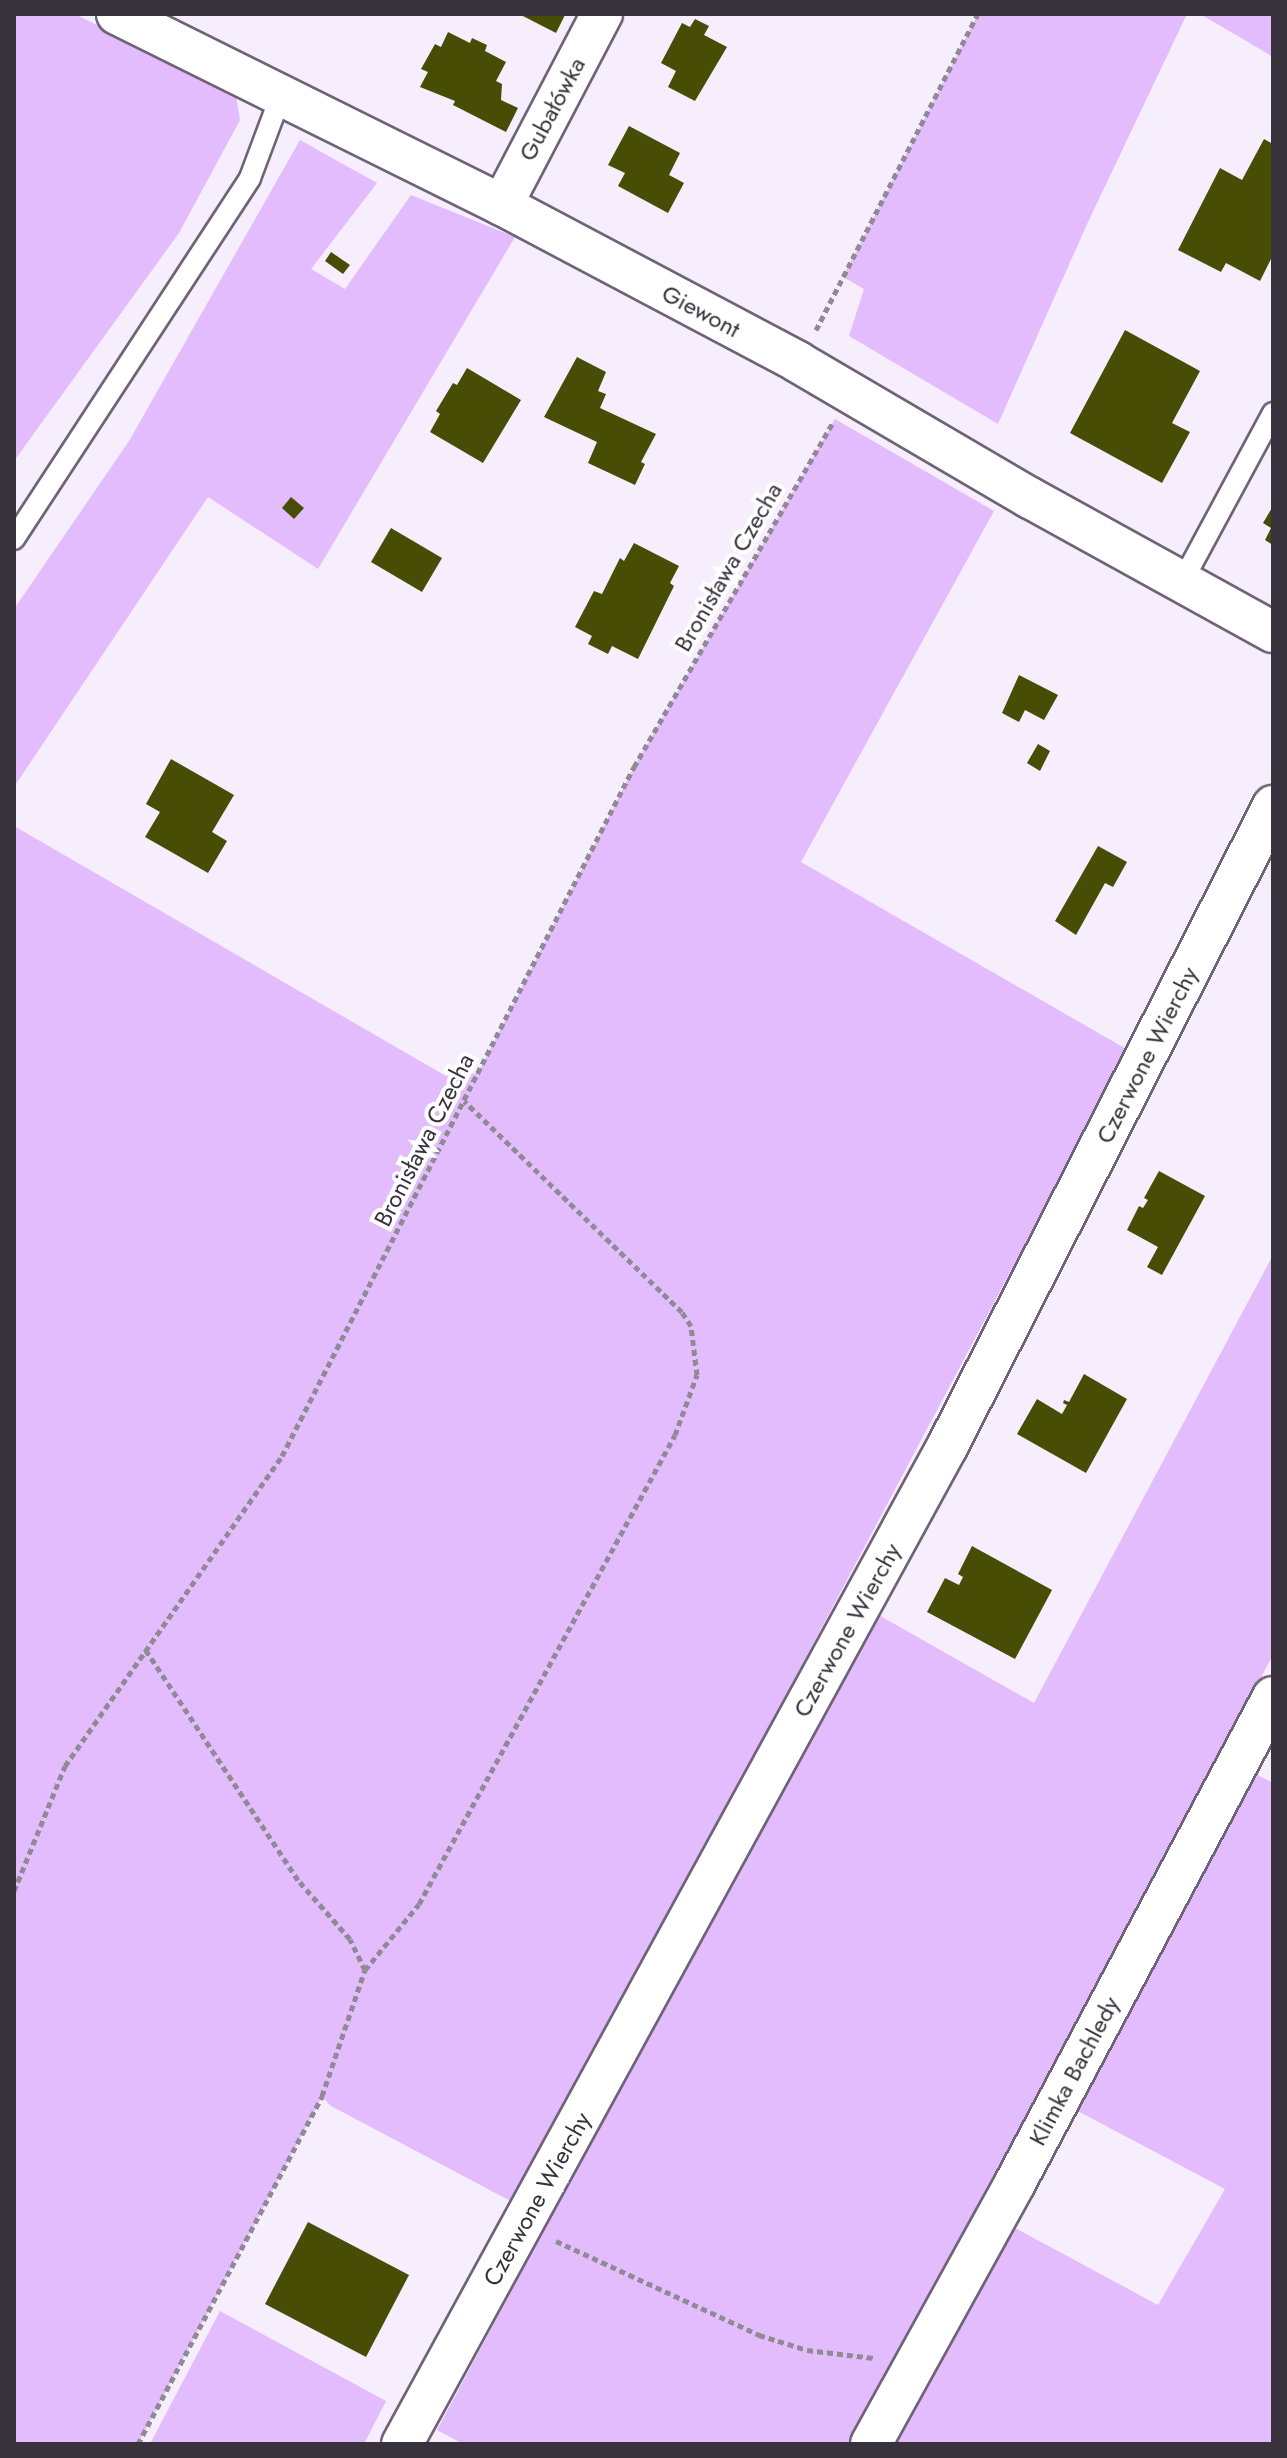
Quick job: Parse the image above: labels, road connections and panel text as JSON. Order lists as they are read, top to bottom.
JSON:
{
  "streets": {
    "street": [
      "Gubałówka",
      "Giewont",
      "Czerwone Wierchy",
      "Klimka Bachledy"
    ],
    "path": ["Bronisława Czecha"]
  },
  "crossings": [
    ["Gubałówka", "Giewont"],
    ["Giewont", "Bronisława Czecha"]
  ]
}
